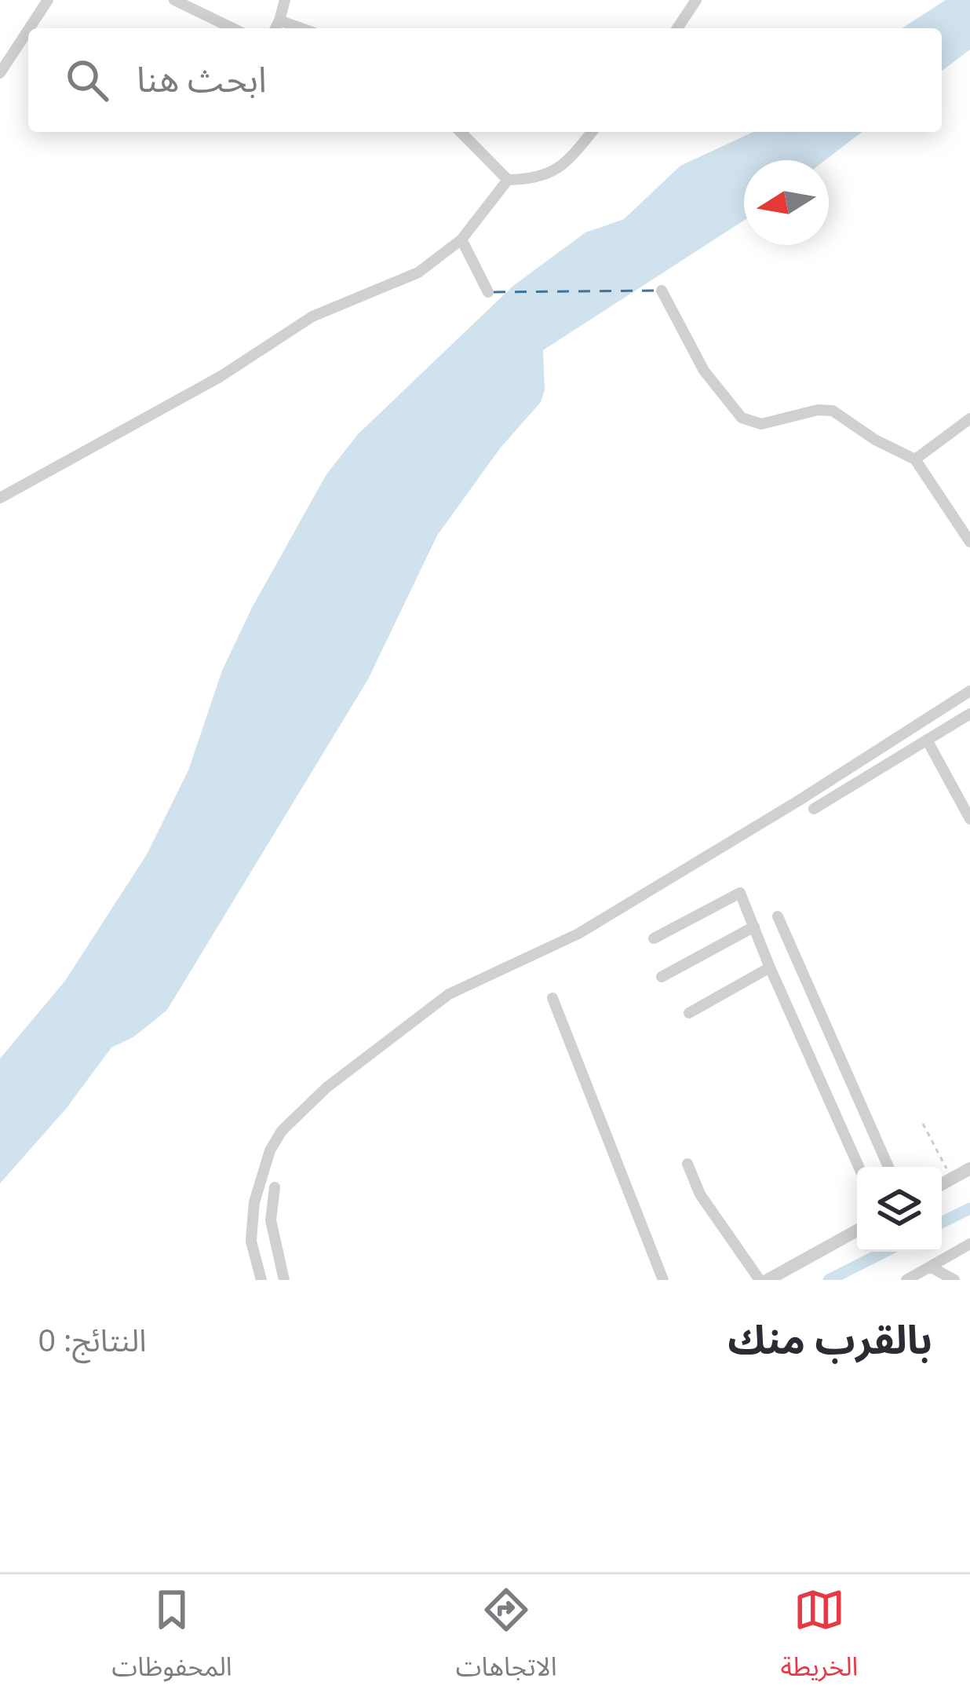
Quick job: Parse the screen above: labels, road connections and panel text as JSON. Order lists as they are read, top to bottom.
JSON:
{
  "north": "left",
  "page": {
    "search": "ابحث هنا",
    "heading": ["بالقرب منك", "النتائج: 0"],
    "nav": ["الخريطة", "الاتجاهات", "المحفوظات"]
  }
}
